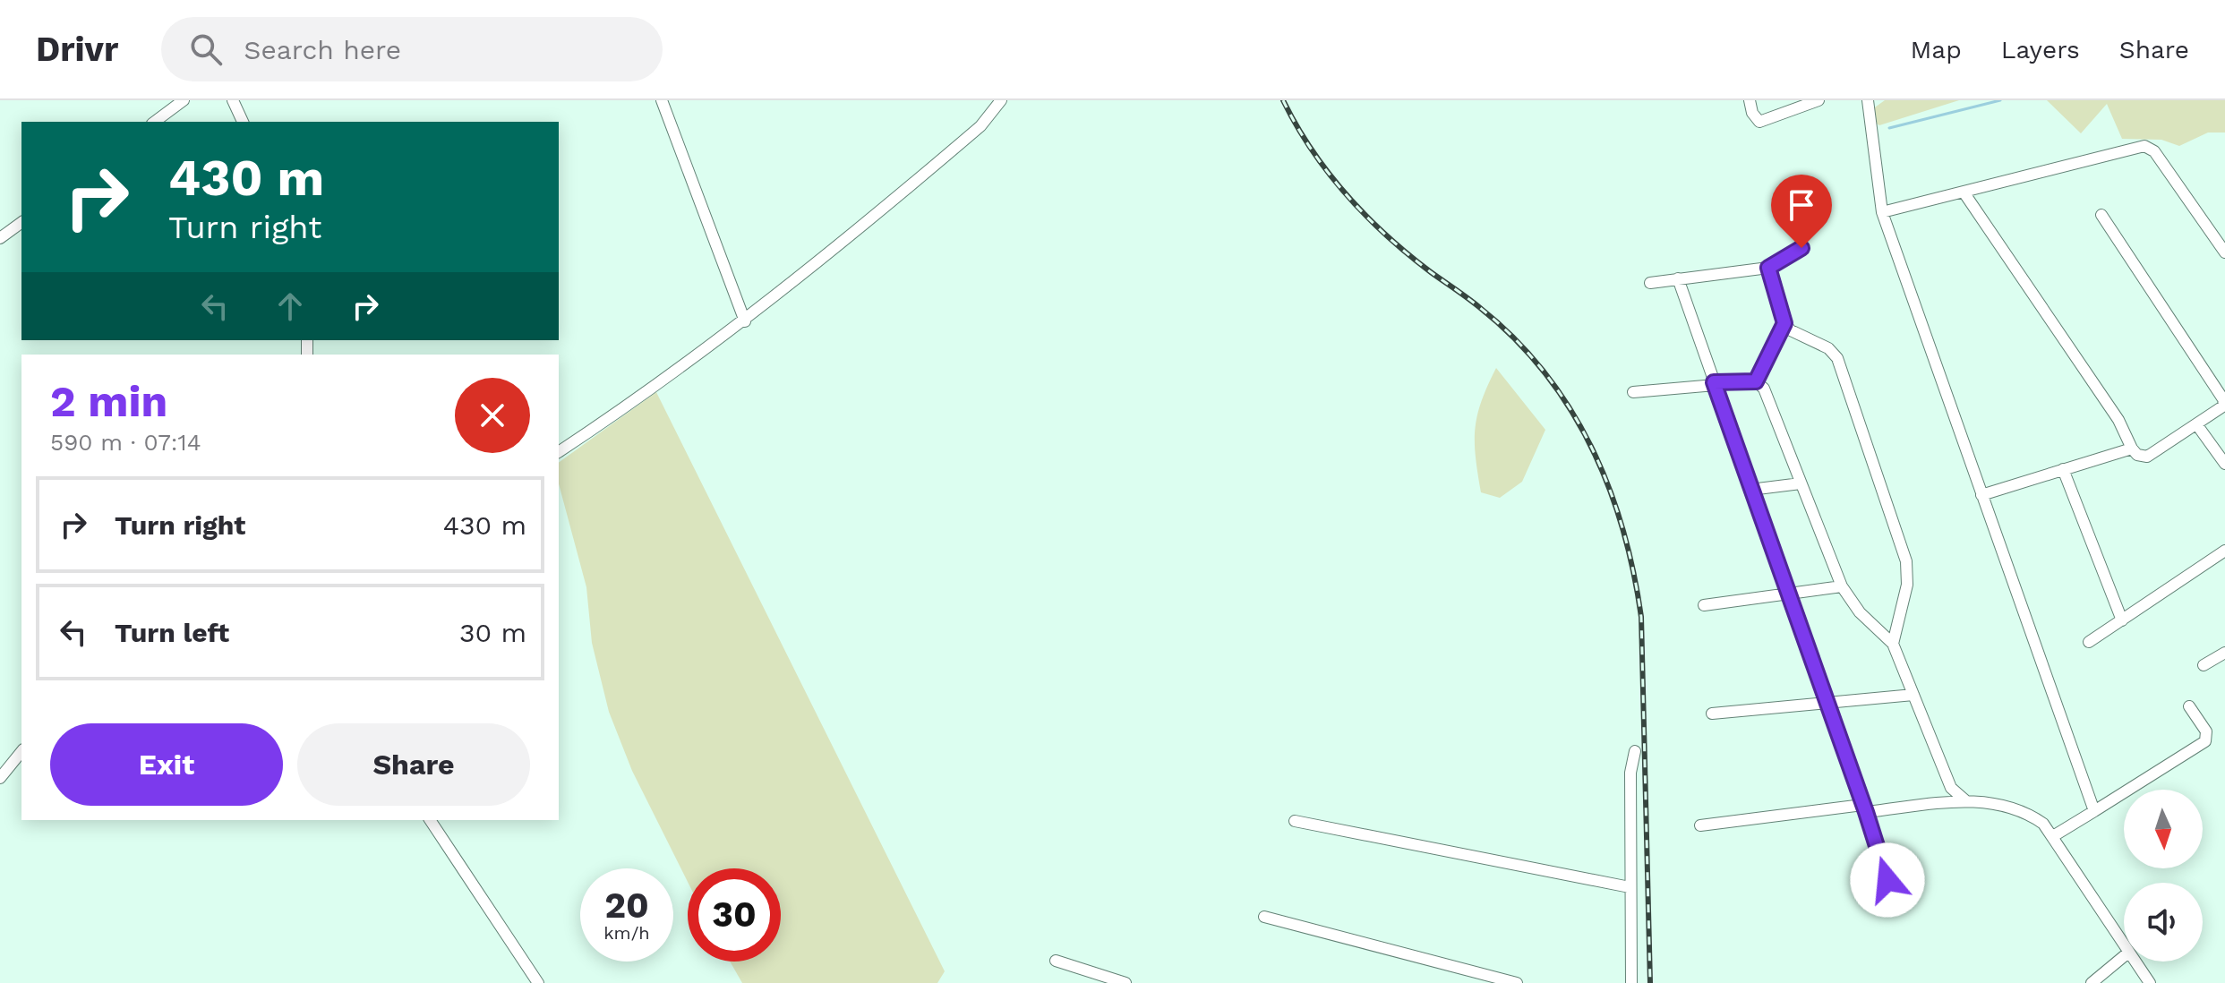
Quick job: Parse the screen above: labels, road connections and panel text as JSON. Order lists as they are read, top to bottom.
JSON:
{
  "north": "bottom",
  "page": {
    "header": "Drivr",
    "search": "Search here",
    "nav": ["Map", "Layers", "Share"],
    "turn": ["430 m", "Turn right"],
    "heading": ["2 min", "590 m · 07:14"],
    "list": [
      {
        "name": "Turn right",
        "value": "430 m"
      },
      {
        "name": "Turn left",
        "value": "30 m"
      }
    ],
    "buttons": ["Exit", "Share"],
    "speed": "20 km/h",
    "limit": "30"
  }
}
